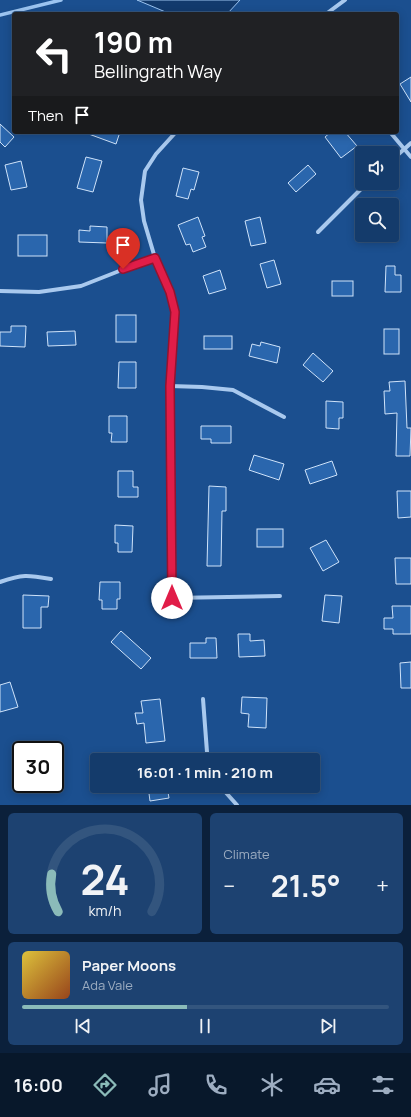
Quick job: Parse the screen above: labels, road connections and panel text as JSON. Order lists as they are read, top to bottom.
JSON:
{
  "page": {
    "turn": ["190 m", "Bellingrath Way"],
    "then": "Then",
    "limit": "30",
    "trip": "16:01 · 1 min · 210 m",
    "tile": "Climate",
    "heat": ["−", "21.5°", "+"],
    "song": ["Paper Moons", "Ada Vale"],
    "tabs": "16:00",
    "gauge": ["24", "km/h"]
  }
}
